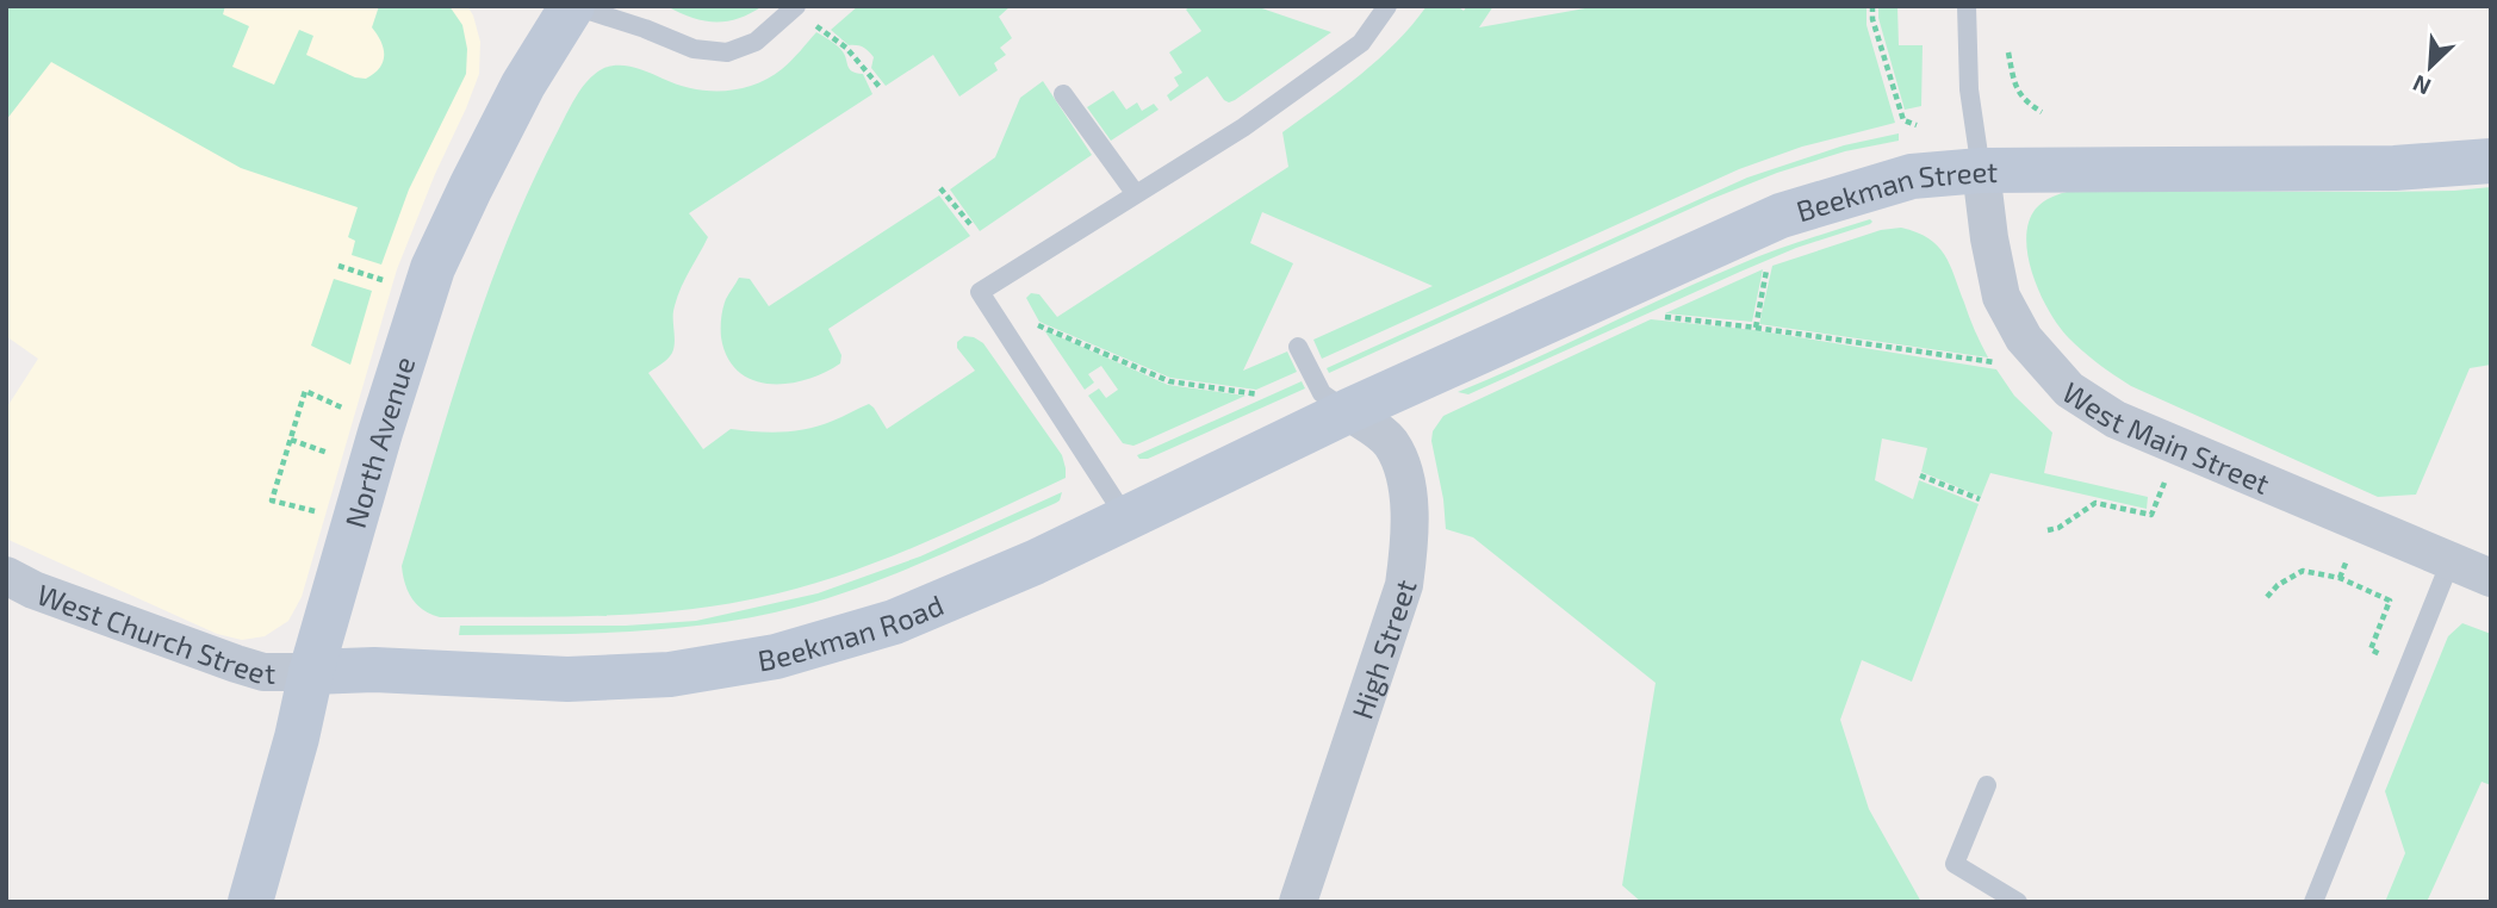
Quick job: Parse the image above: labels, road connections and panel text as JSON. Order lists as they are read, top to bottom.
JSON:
{
  "streets": {
    "street": [
      "Beekman Street",
      "West Main Street",
      "North Avenue",
      "West Church Street",
      "Beekman Road",
      "High Street"
    ]
  },
  "crossings": [
    ["Beekman Street", "West Main Street"],
    ["Beekman Street", "Beekman Road"],
    ["Beekman Street", "High Street"],
    ["North Avenue", "West Church Street"],
    ["North Avenue", "Beekman Road"],
    ["West Church Street", "Beekman Road"],
    ["Beekman Road", "High Street"]
  ],
  "north": "bottom left"
}
